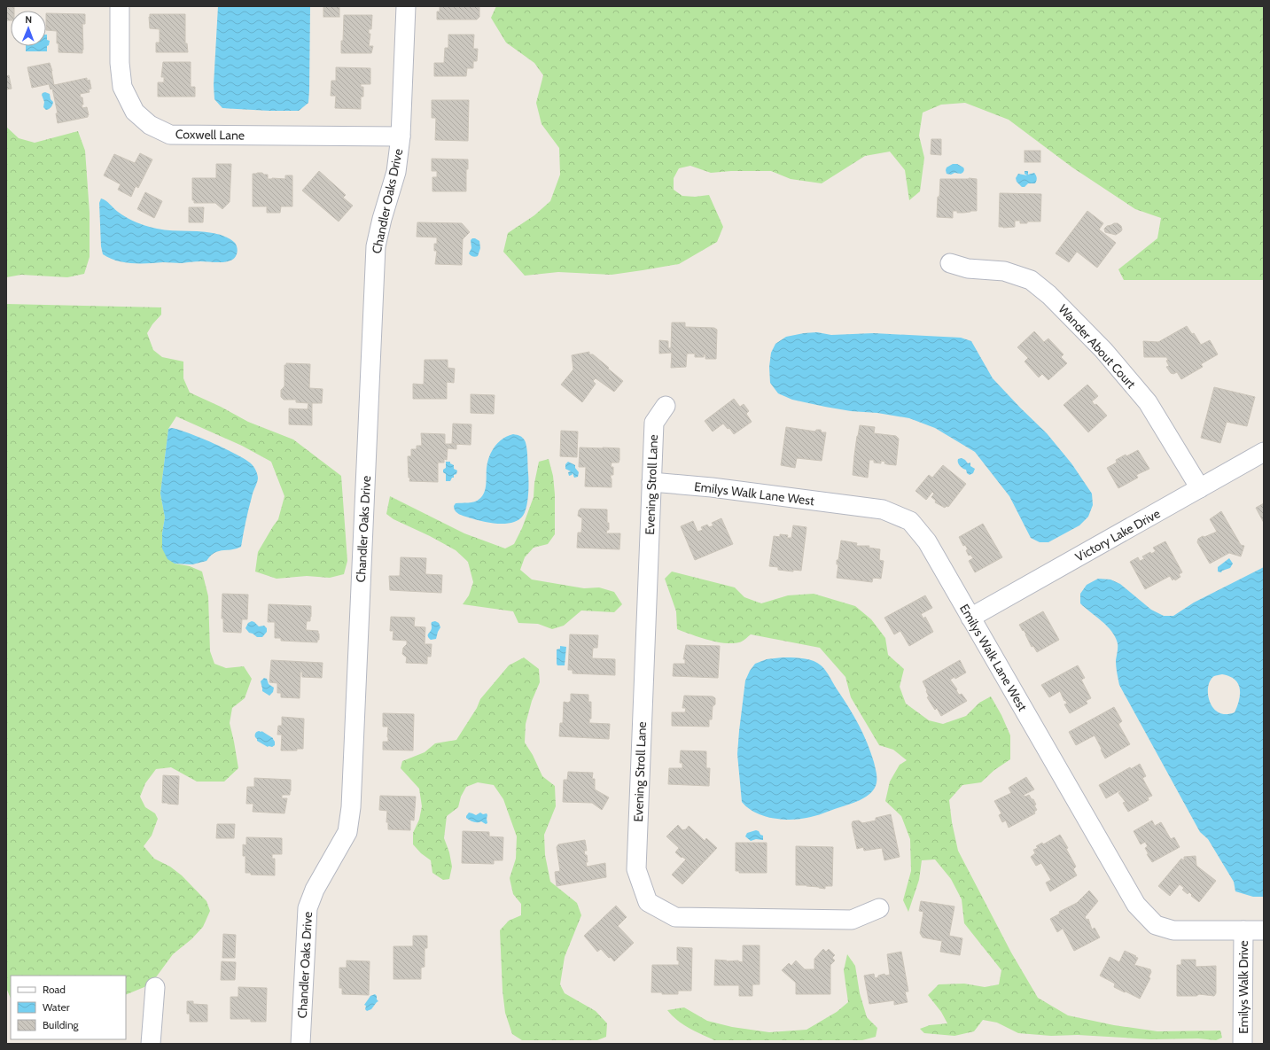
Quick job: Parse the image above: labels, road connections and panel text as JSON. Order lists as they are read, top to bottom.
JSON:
{
  "streets": {
    "street": [
      "Coxwell Lane",
      "Chandler Oaks Drive",
      "Wander About Court",
      "Evening Stroll Lane",
      "Emilys Walk Lane West",
      "Victory Lake Drive",
      "Emilys Walk Drive"
    ]
  },
  "crossings": [
    ["Coxwell Lane", "Chandler Oaks Drive"],
    ["Wander About Court", "Victory Lake Drive"],
    ["Evening Stroll Lane", "Emilys Walk Lane West"],
    ["Emilys Walk Lane West", "Victory Lake Drive"],
    ["Emilys Walk Lane West", "Emilys Walk Drive"]
  ],
  "legend": ["Road", "Water", "Building"],
  "north": "top"
}
